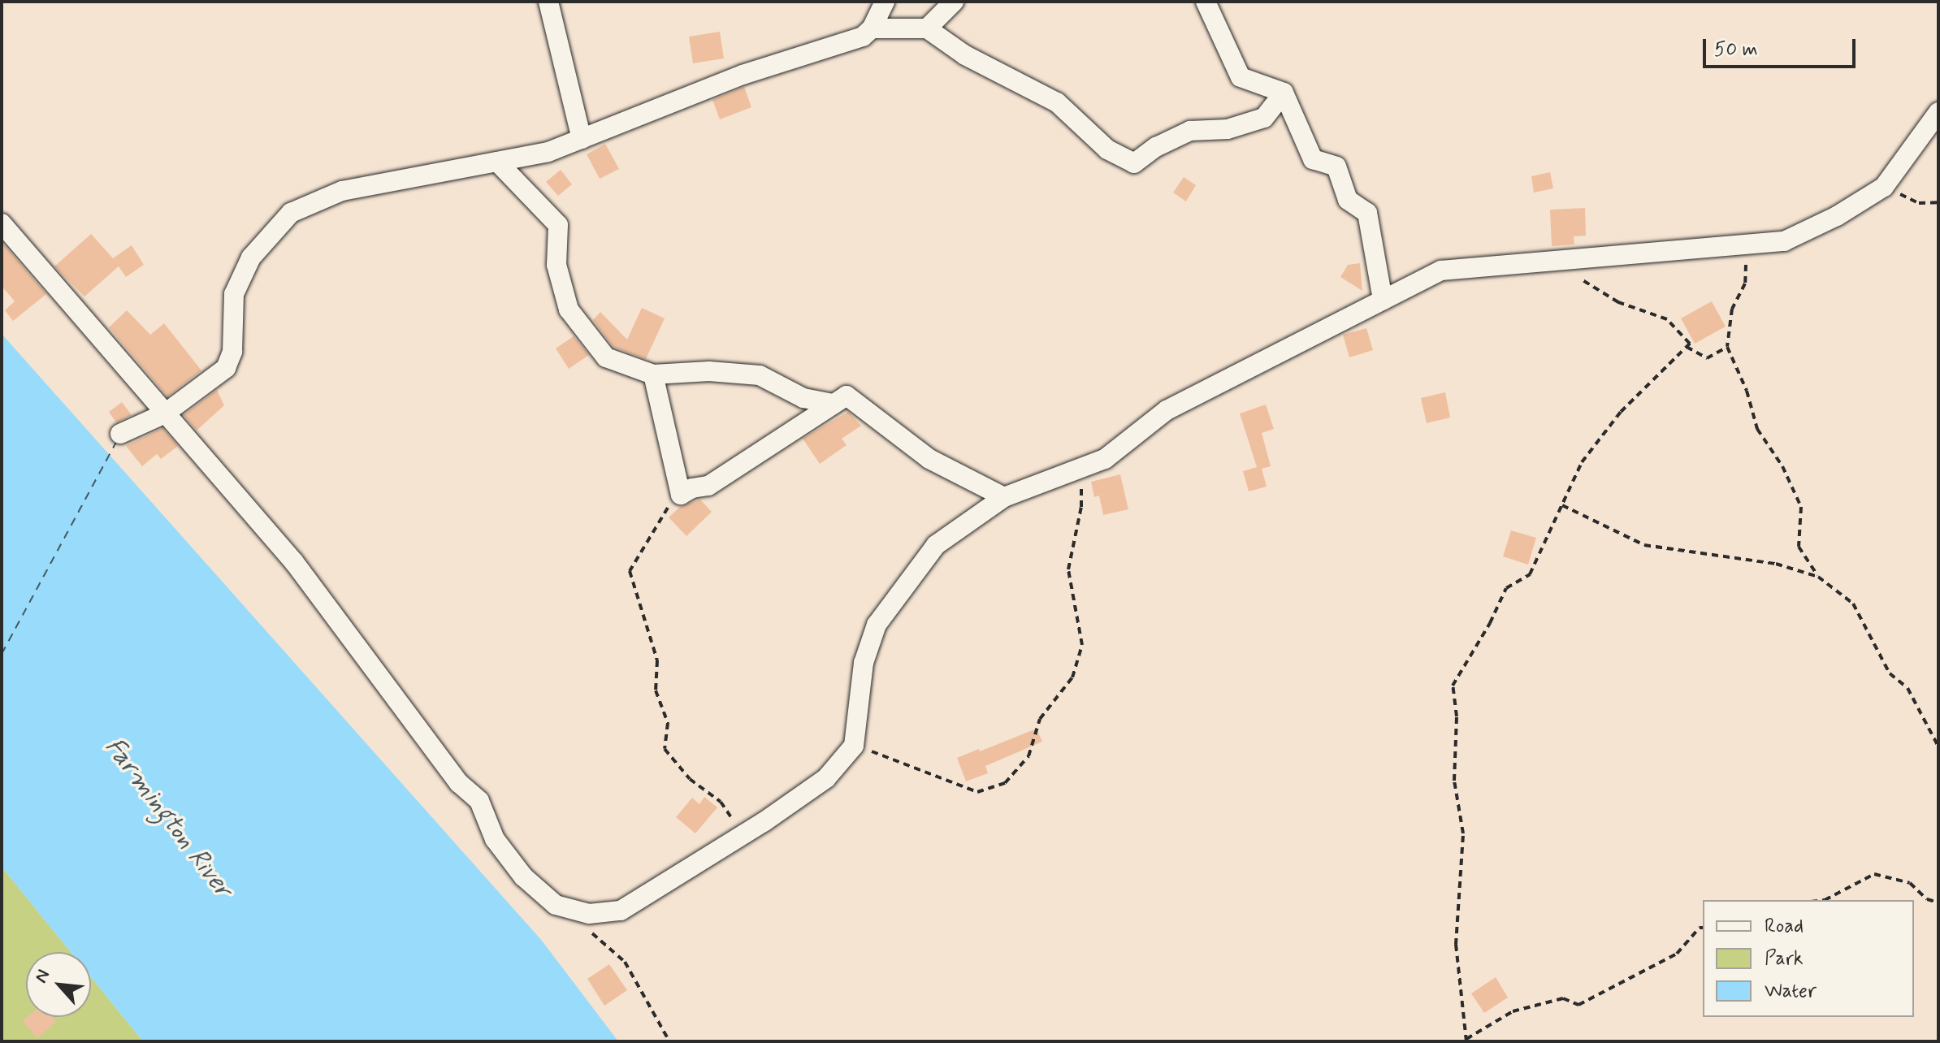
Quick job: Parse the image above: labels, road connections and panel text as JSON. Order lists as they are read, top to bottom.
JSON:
{
  "water": ["Farmington River"],
  "legend": ["Road", "Park", "Water"],
  "scale_bar": "50 m",
  "north": "top left"
}
